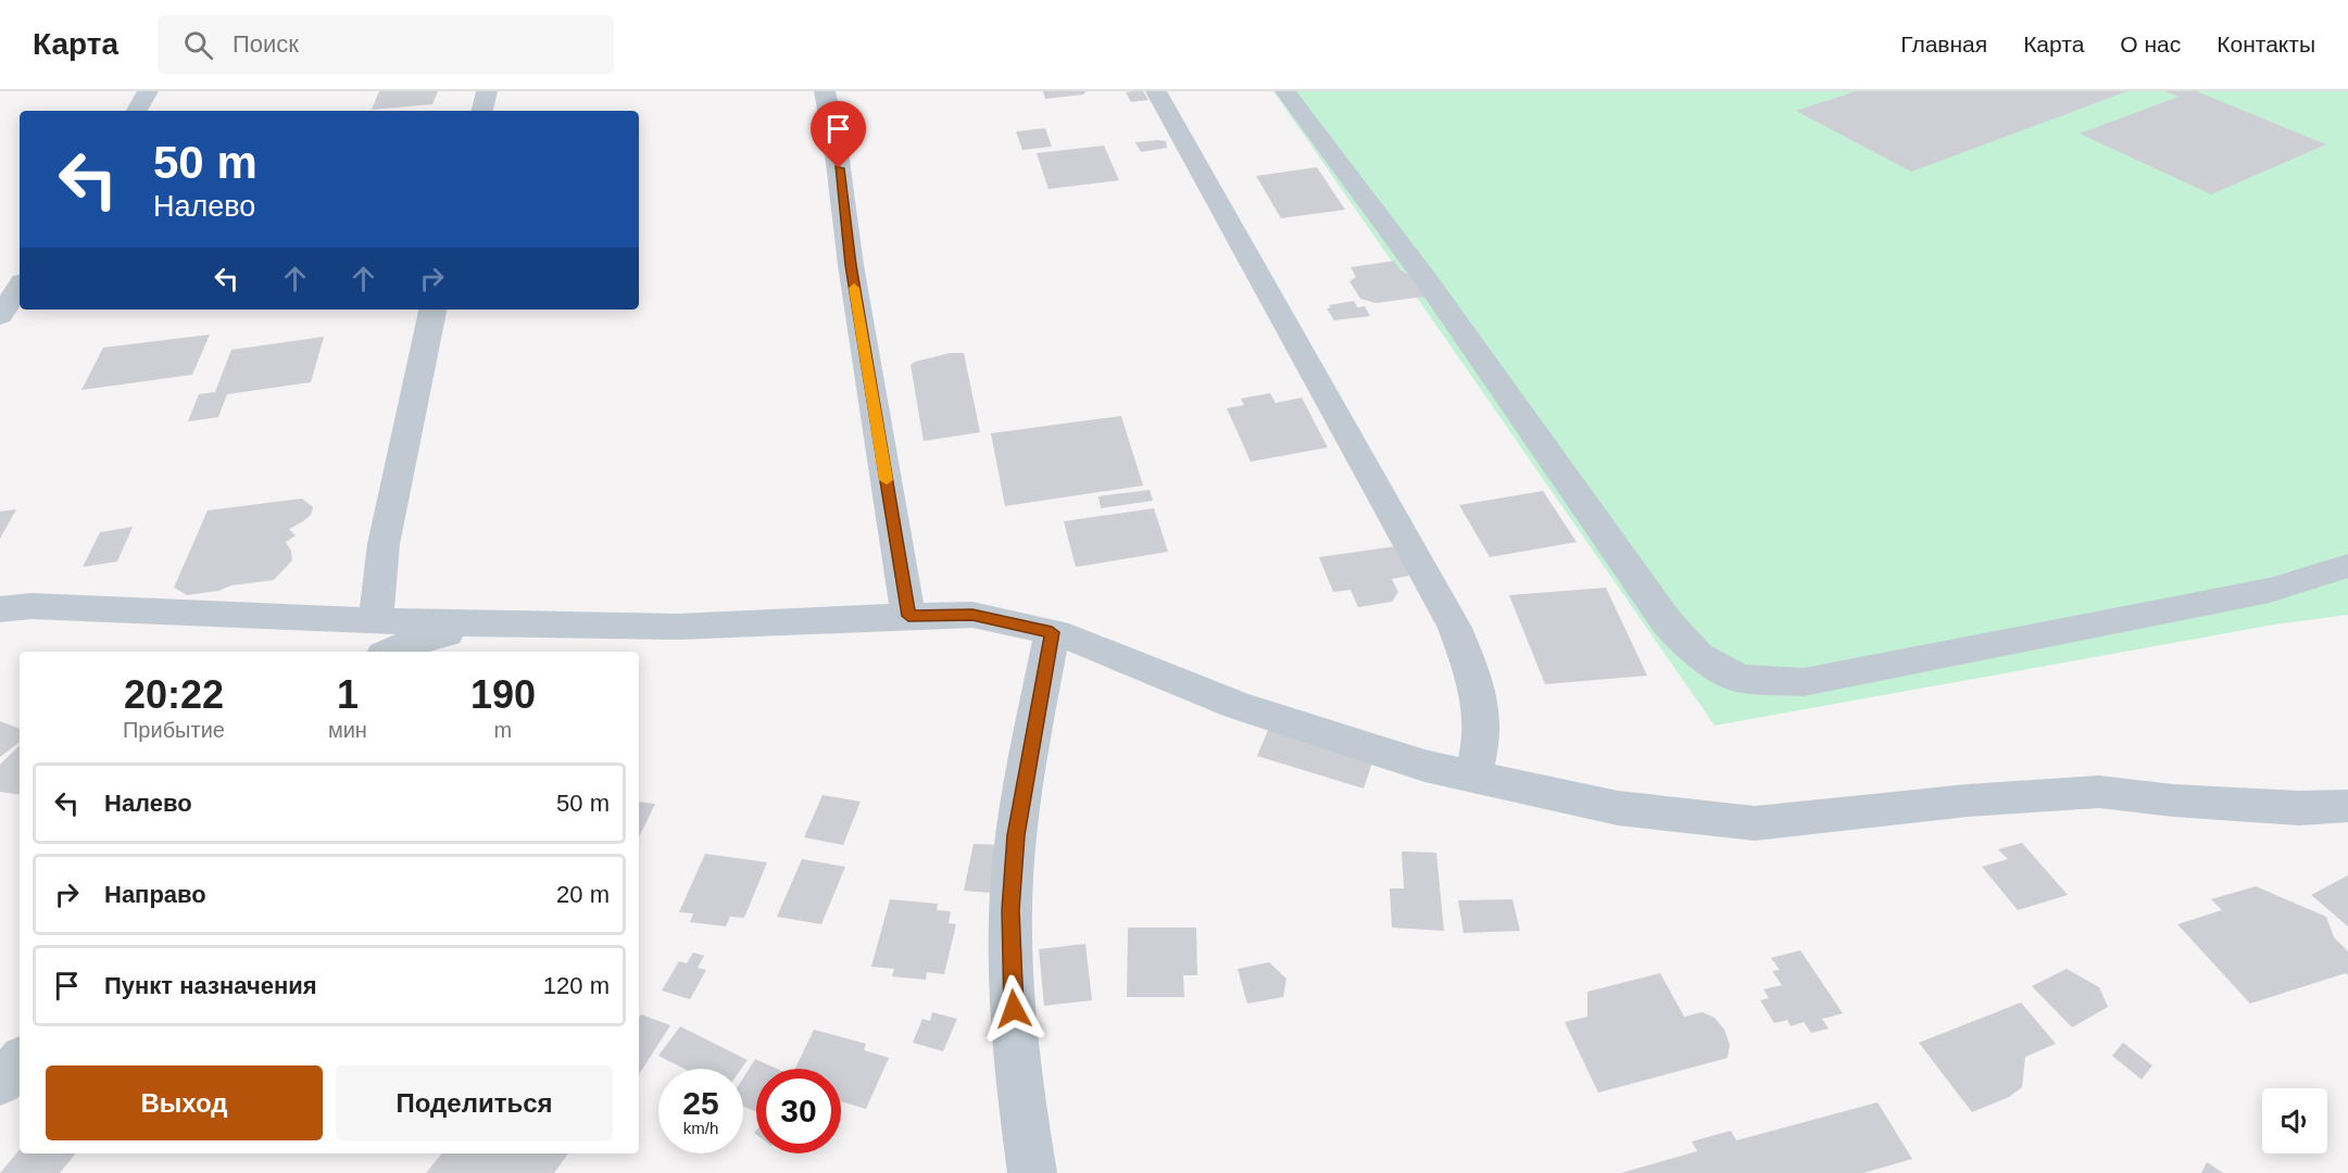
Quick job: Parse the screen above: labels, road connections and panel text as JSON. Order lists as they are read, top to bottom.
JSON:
{
  "page": {
    "header": "Карта",
    "search": "Поиск",
    "nav": [
      "Главная",
      "Карта",
      "О нас",
      "Контакты"
    ],
    "turn": ["50 m", "Налево"],
    "eta": [
      "20:22",
      "Прибытие",
      "1",
      "мин",
      "190",
      "m"
    ],
    "list": [
      {
        "name": "Налево",
        "value": "50 m"
      },
      {
        "name": "Направо",
        "value": "20 m"
      },
      {
        "name": "Пункт назначения",
        "value": "120 m"
      }
    ],
    "buttons": ["Выход", "Поделиться"],
    "speed": "25 km/h",
    "limit": "30"
  }
}
